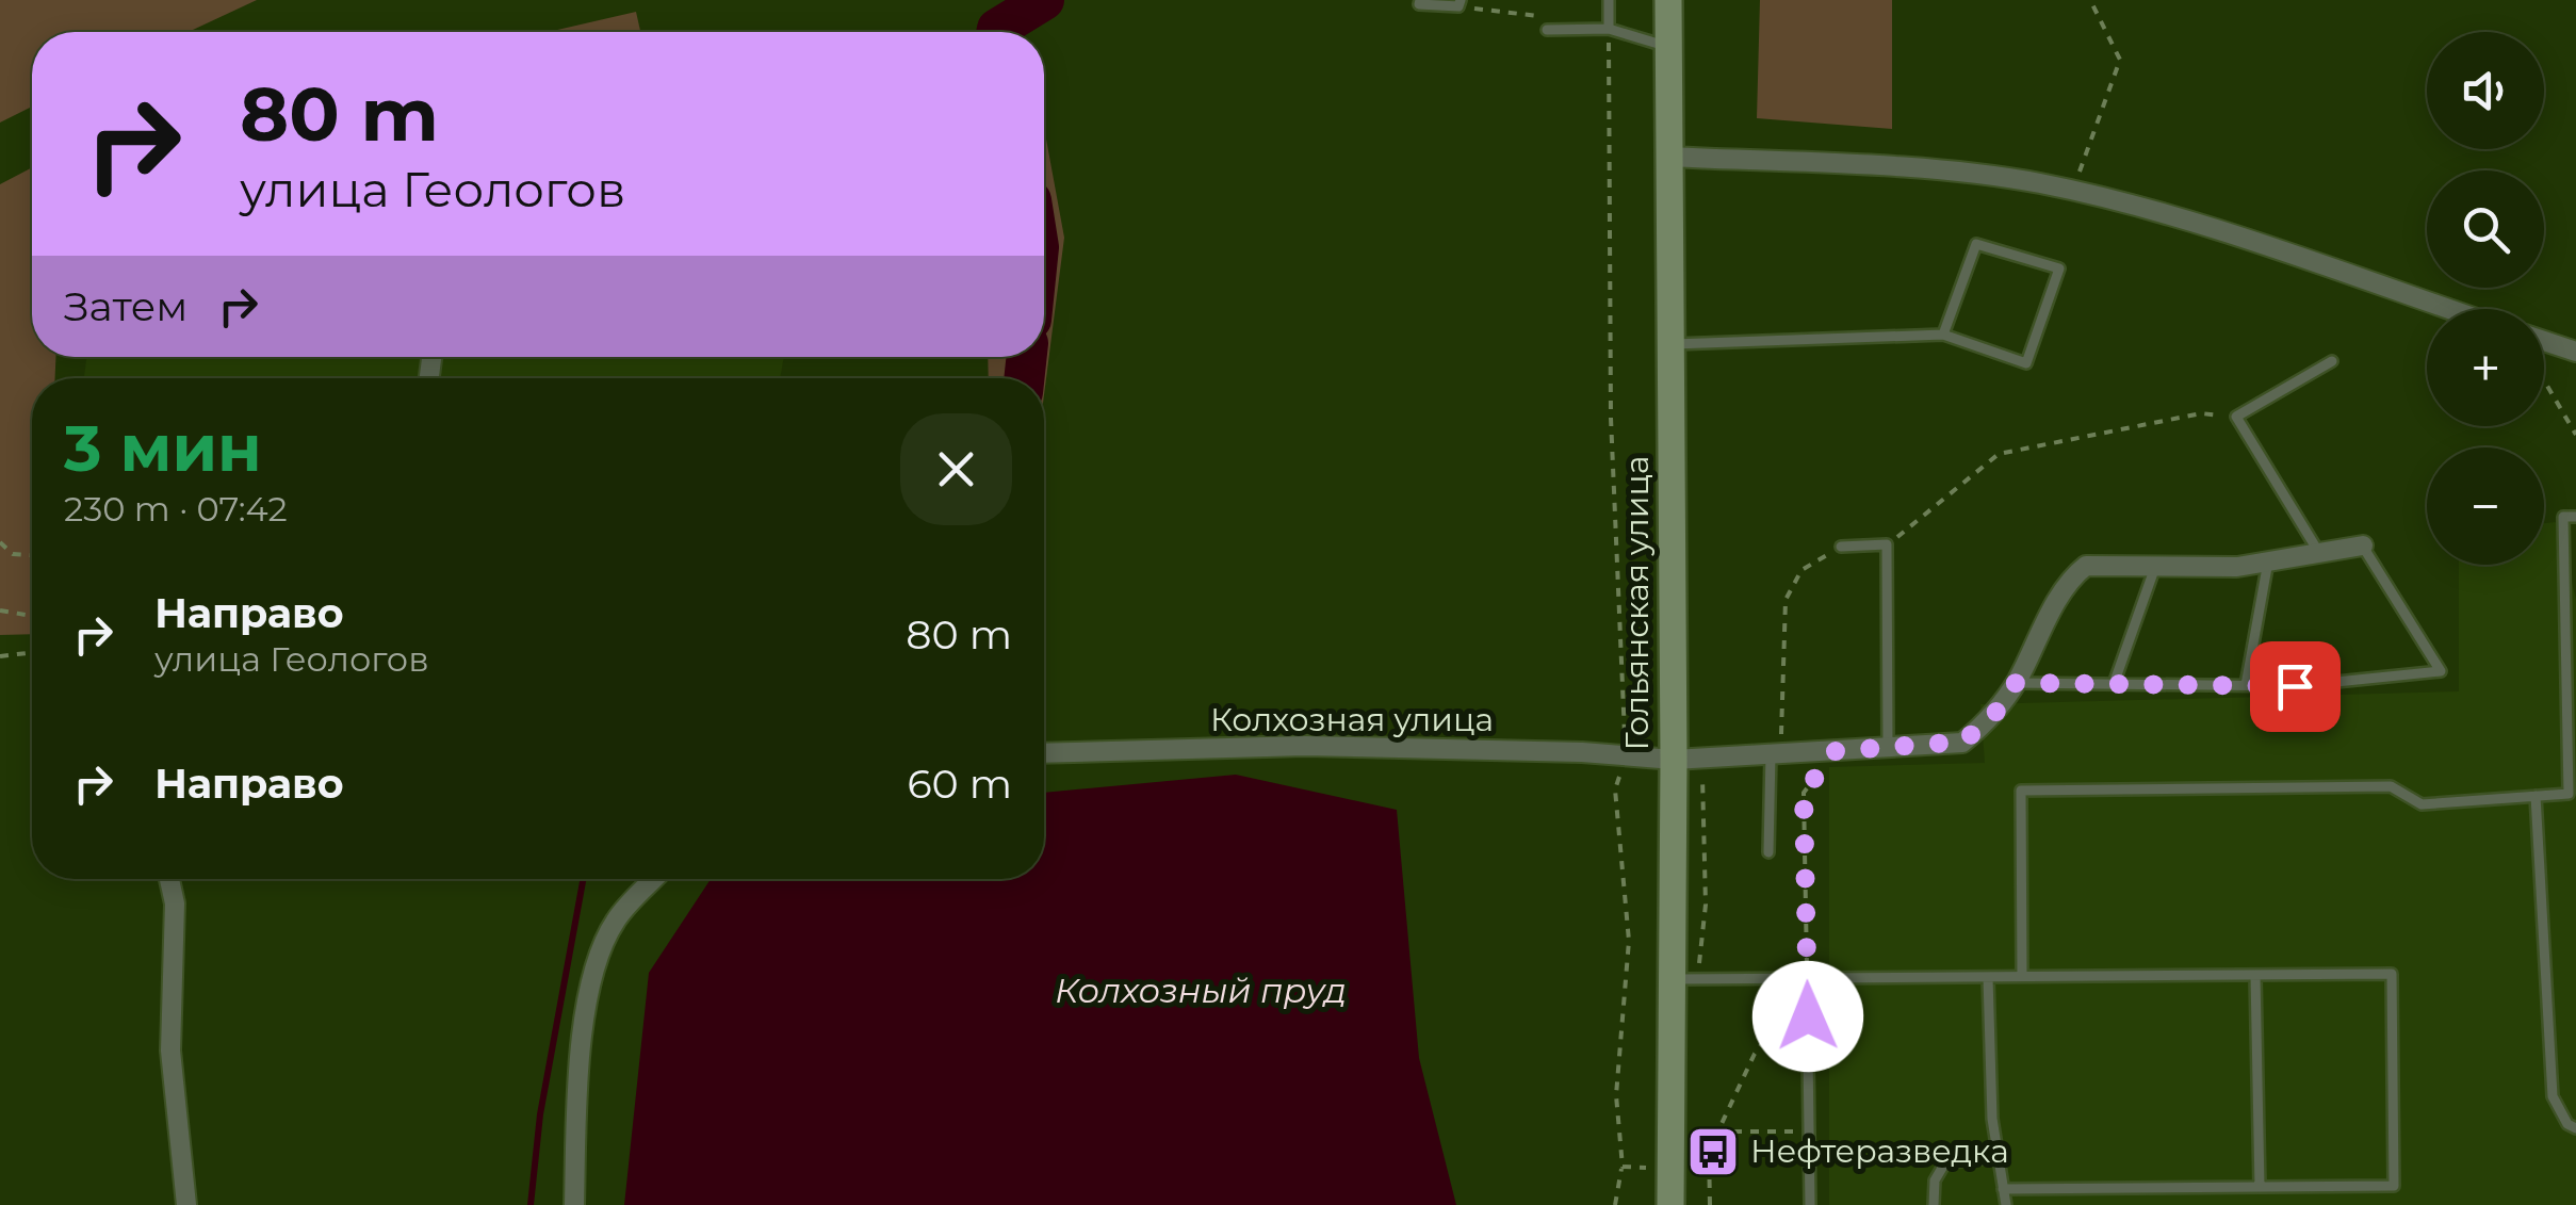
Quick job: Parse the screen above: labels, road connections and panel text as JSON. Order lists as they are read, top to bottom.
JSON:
{
  "streets": {
    "main road": ["Гольянская улица"],
    "street": ["Колхозная улица"]
  },
  "crossings": [
    ["Гольянская улица", "Колхозная улица"]
  ],
  "water": ["Колхозный пруд"],
  "places": {
    "bus stop": ["Нефтеразведка"]
  },
  "page": {
    "map_buttons": ["+", "−"],
    "turn": ["80 m", "улица Геологов"],
    "then": "Затем",
    "heading": ["3 мин", "230 m · 07:42"],
    "list": [
      {
        "name": "Направо",
        "note": "улица Геологов",
        "value": "80 m"
      },
      {
        "name": "Направо",
        "value": "60 m"
      }
    ]
  }
}
